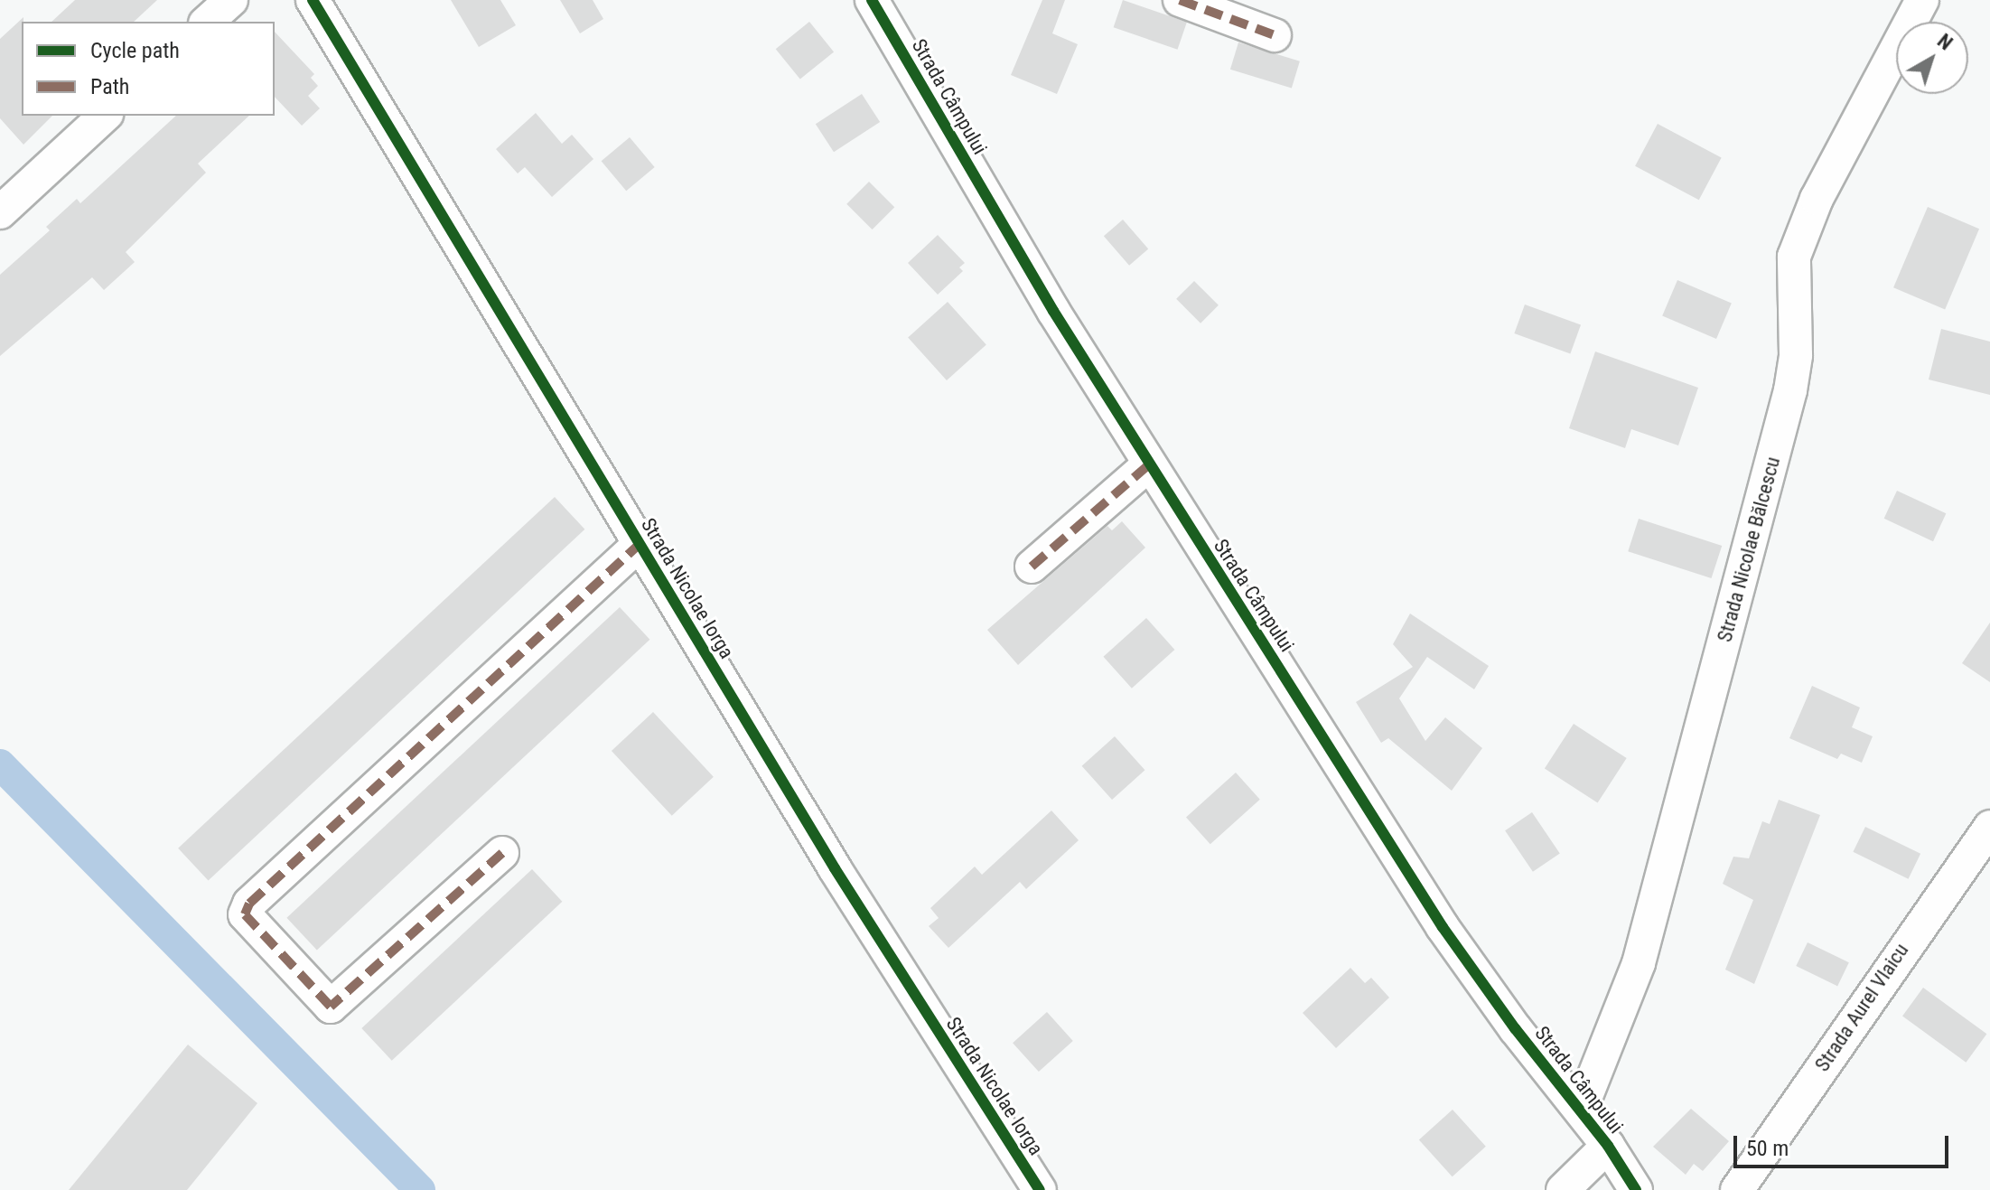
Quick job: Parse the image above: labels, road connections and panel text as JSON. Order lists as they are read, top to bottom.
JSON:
{
  "streets": {
    "street": [
      "Strada Câmpului",
      "Strada Nicolae Bălcescu",
      "Strada Nicolae Iorga",
      "Strada Aurel Vlaicu"
    ]
  },
  "crossings": [
    ["Strada Câmpului", "Strada Nicolae Bălcescu"]
  ],
  "legend": ["Cycle path", "Path"],
  "scale_bar": "50 m",
  "north": "top right"
}
